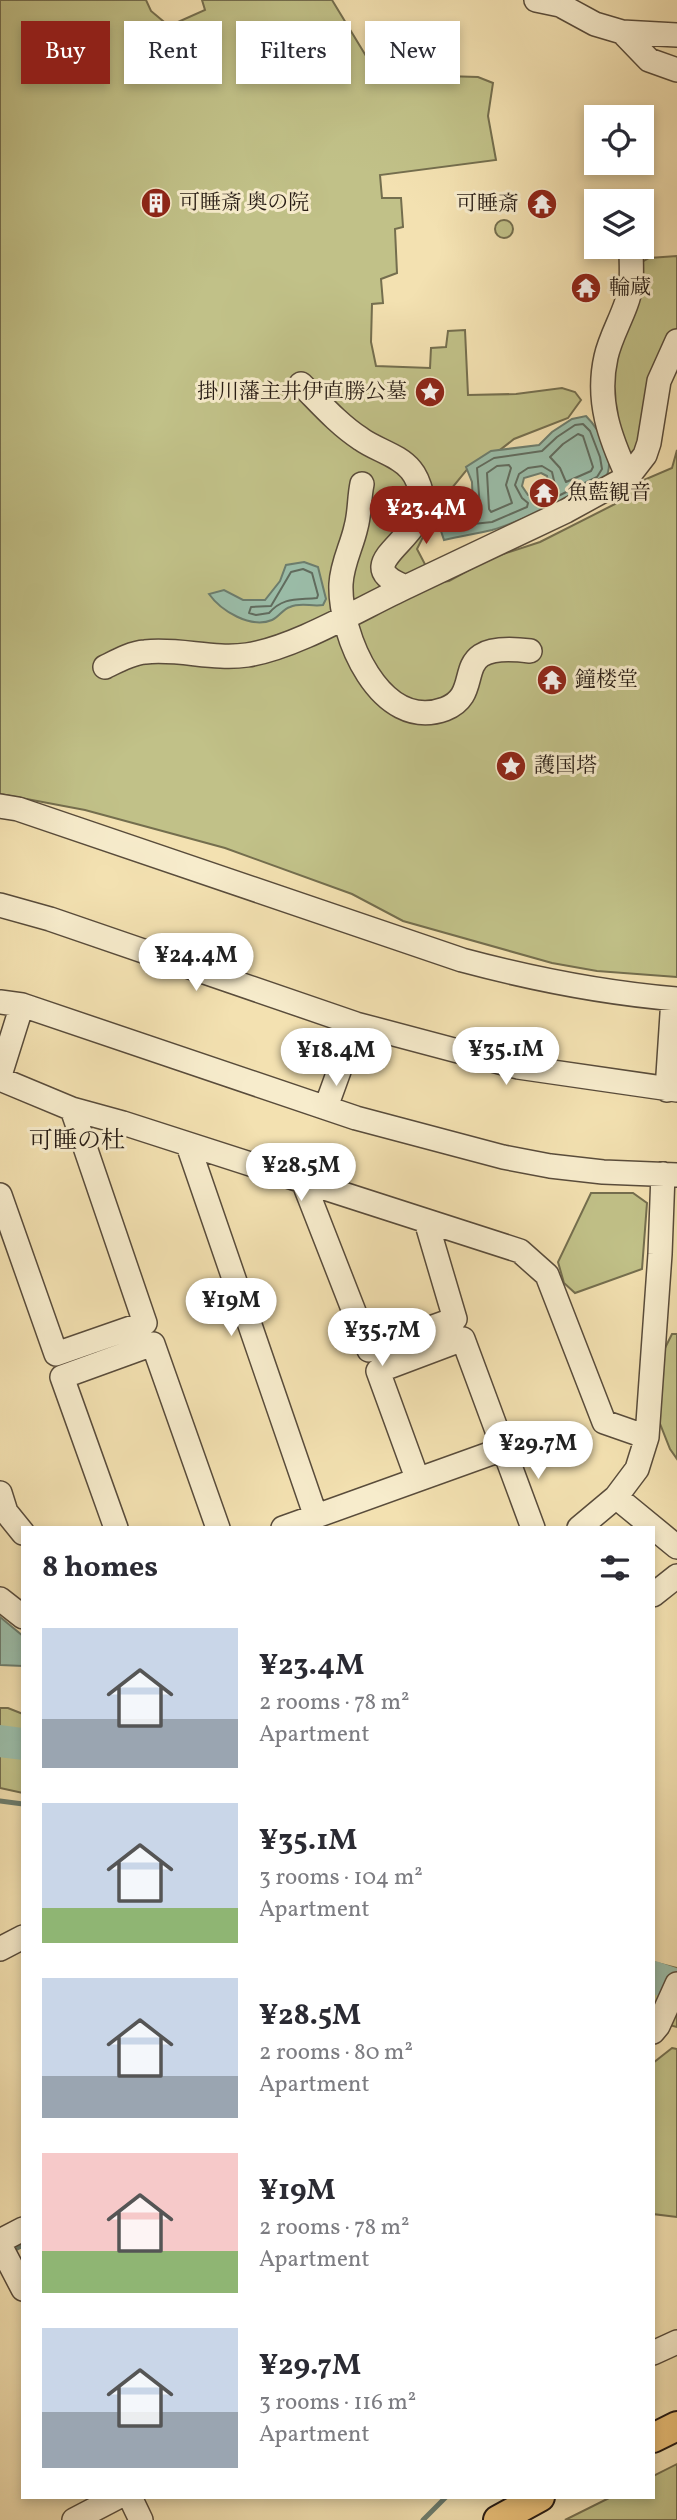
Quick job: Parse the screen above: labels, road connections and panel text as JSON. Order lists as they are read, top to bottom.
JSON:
{
  "districts": ["可睡の杜"],
  "places": {
    "building": ["可睡斎 奥の院"],
    "temple": [
      "可睡斎",
      "輪蔵",
      "魚藍観音",
      "鐘楼堂"
    ],
    "place": ["掛川藩主井伊直勝公墓", "護国塔"]
  },
  "page": {
    "chip": [
      "Buy",
      "Rent",
      "Filters",
      "New"
    ],
    "price": [
      "¥23.4M",
      "¥24.4M",
      "¥35.1M",
      "¥18.4M",
      "¥28.5M",
      "¥19M",
      "¥35.7M",
      "¥29.7M"
    ],
    "heading": "8 homes",
    "list": [
      {
        "name": "¥23.4M",
        "note": "2 rooms · 78 m² · Apartment"
      },
      {
        "name": "¥35.1M",
        "note": "3 rooms · 104 m² · Apartment"
      },
      {
        "name": "¥28.5M",
        "note": "2 rooms · 80 m² · Apartment"
      },
      {
        "name": "¥19M",
        "note": "2 rooms · 78 m² · Apartment"
      },
      {
        "name": "¥29.7M",
        "note": "3 rooms · 116 m² · Apartment"
      }
    ]
  }
}
